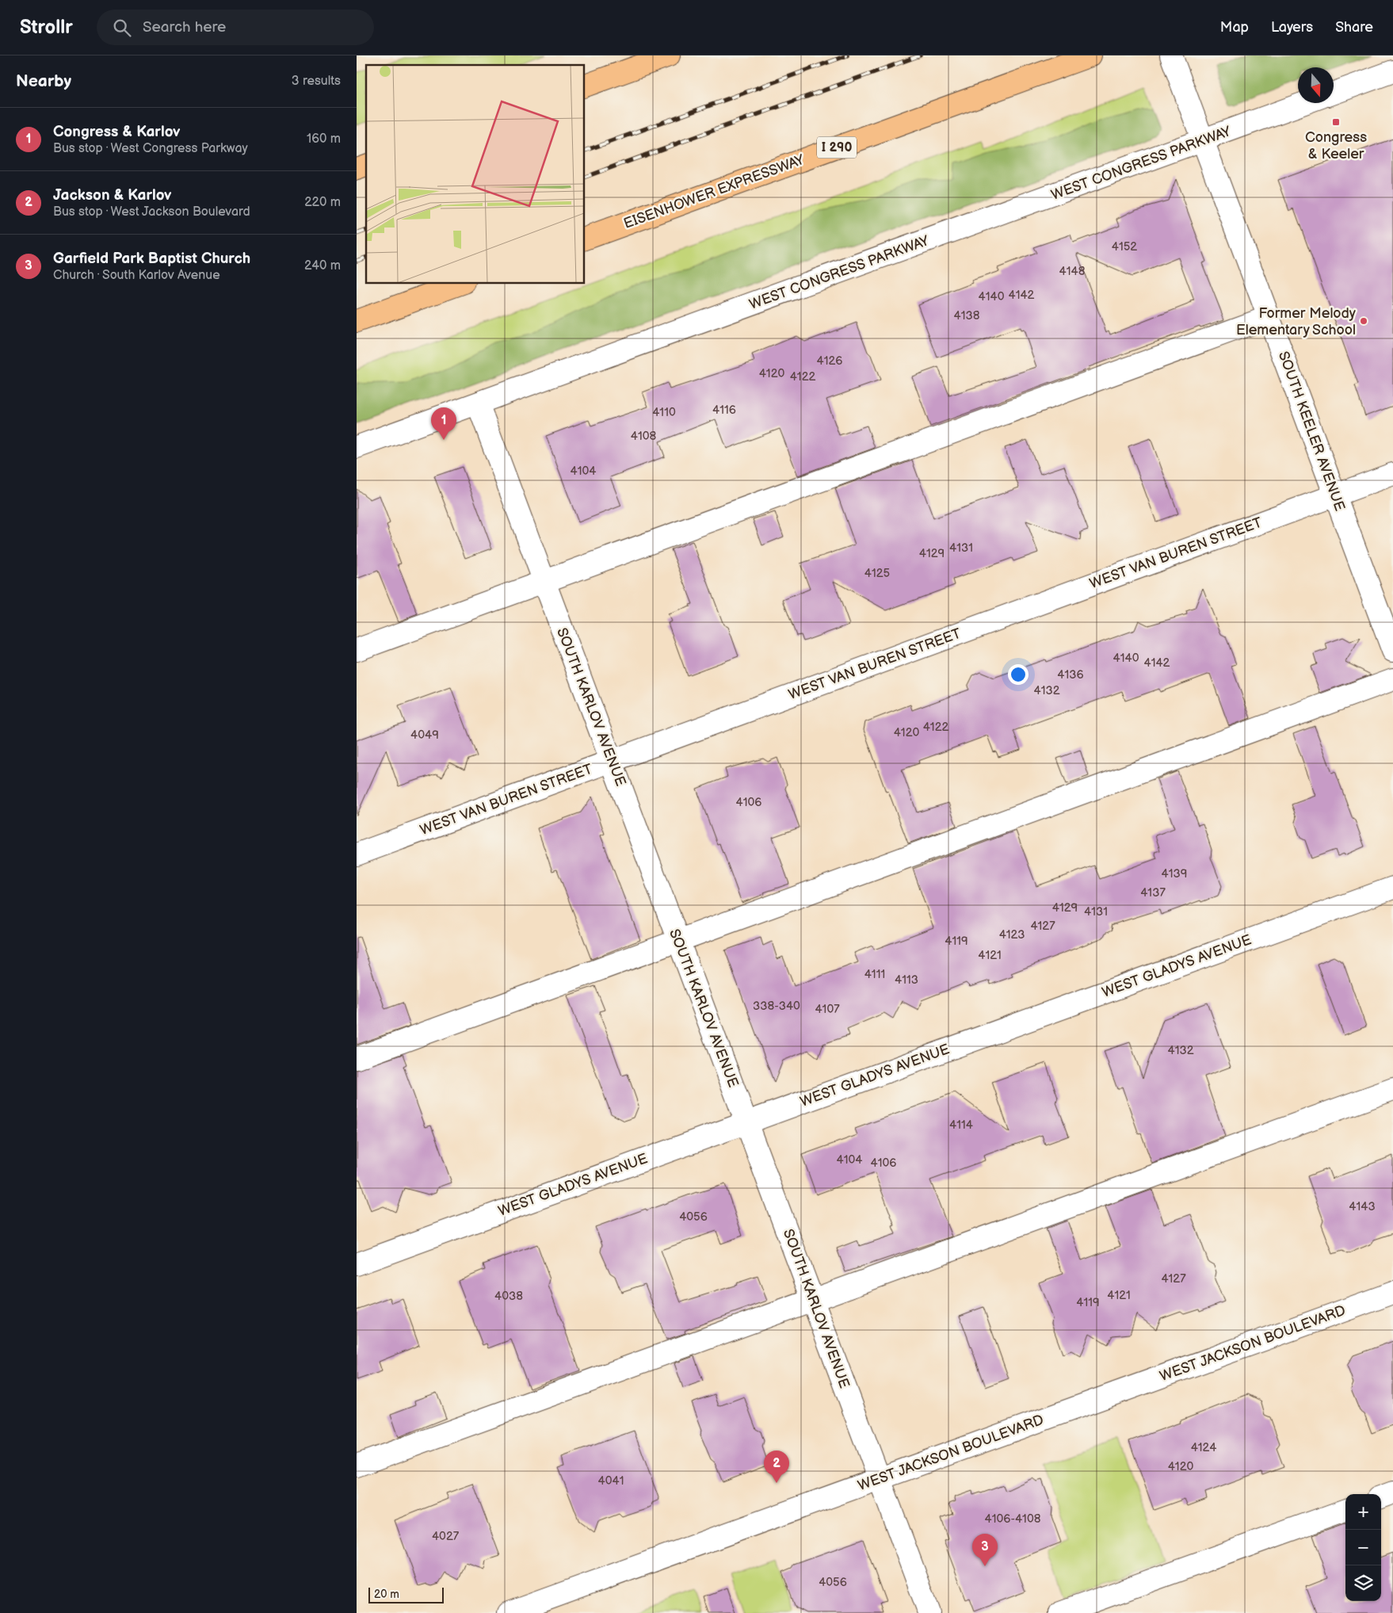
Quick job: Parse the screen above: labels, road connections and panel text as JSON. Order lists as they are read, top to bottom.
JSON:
{
  "streets": {
    "highway": ["I 290", "EISENHOWER EXPRESSWAY"],
    "street": [
      "WEST CONGRESS PARKWAY",
      "SOUTH KEELER AVENUE",
      "WEST VAN BUREN STREET",
      "SOUTH KARLOV AVENUE",
      "WEST GLADYS AVENUE",
      "WEST JACKSON BOULEVARD"
    ]
  },
  "crossings": [
    ["WEST CONGRESS PARKWAY", "SOUTH KEELER AVENUE"],
    ["WEST CONGRESS PARKWAY", "SOUTH KARLOV AVENUE"],
    ["SOUTH KEELER AVENUE", "WEST VAN BUREN STREET"],
    ["WEST VAN BUREN STREET", "SOUTH KARLOV AVENUE"],
    ["SOUTH KARLOV AVENUE", "WEST GLADYS AVENUE"],
    ["SOUTH KARLOV AVENUE", "WEST JACKSON BOULEVARD"]
  ],
  "places": {
    "transit": ["Congress & Keeler"],
    "other": ["Former Melody Elementary School"]
  },
  "house_numbers": [
    "4152",
    "4148",
    "4142",
    "4140",
    "4138",
    "4126",
    "4120",
    "4122",
    "4116",
    "4110",
    "4108",
    "4104",
    "4131",
    "4129",
    "4125",
    "4140",
    "4142",
    "4136",
    "4132",
    "4122",
    "4120",
    "4049",
    "4106",
    "4139",
    "4137",
    "4129",
    "4131",
    "4127",
    "4123",
    "4119",
    "4121",
    "4111",
    "4113",
    "338-340",
    "4107",
    "4132",
    "4114",
    "4104",
    "4106",
    "4143",
    "4056",
    "4127",
    "4121",
    "4038",
    "4119",
    "4124",
    "4120",
    "4041",
    "4106-4108",
    "4027",
    "4056"
  ],
  "scale_bar": "20 m",
  "north": "bottom",
  "page": {
    "header": "Strollr",
    "search": "Search here",
    "nav": ["Map", "Layers", "Share"],
    "heading": ["Nearby", "3 results"],
    "list": [
      {
        "mark": "1",
        "name": "Congress & Karlov",
        "note": "Bus stop · West Congress Parkway",
        "value": "160 m"
      },
      {
        "mark": "2",
        "name": "Jackson & Karlov",
        "note": "Bus stop · West Jackson Boulevard",
        "value": "220 m"
      },
      {
        "mark": "3",
        "name": "Garfield Park Baptist Church",
        "note": "Church · South Karlov Avenue",
        "value": "240 m"
      }
    ],
    "pins": ["1", "2", "3"],
    "map_buttons": ["+", "−"],
    "scale": "20 m"
  }
}
